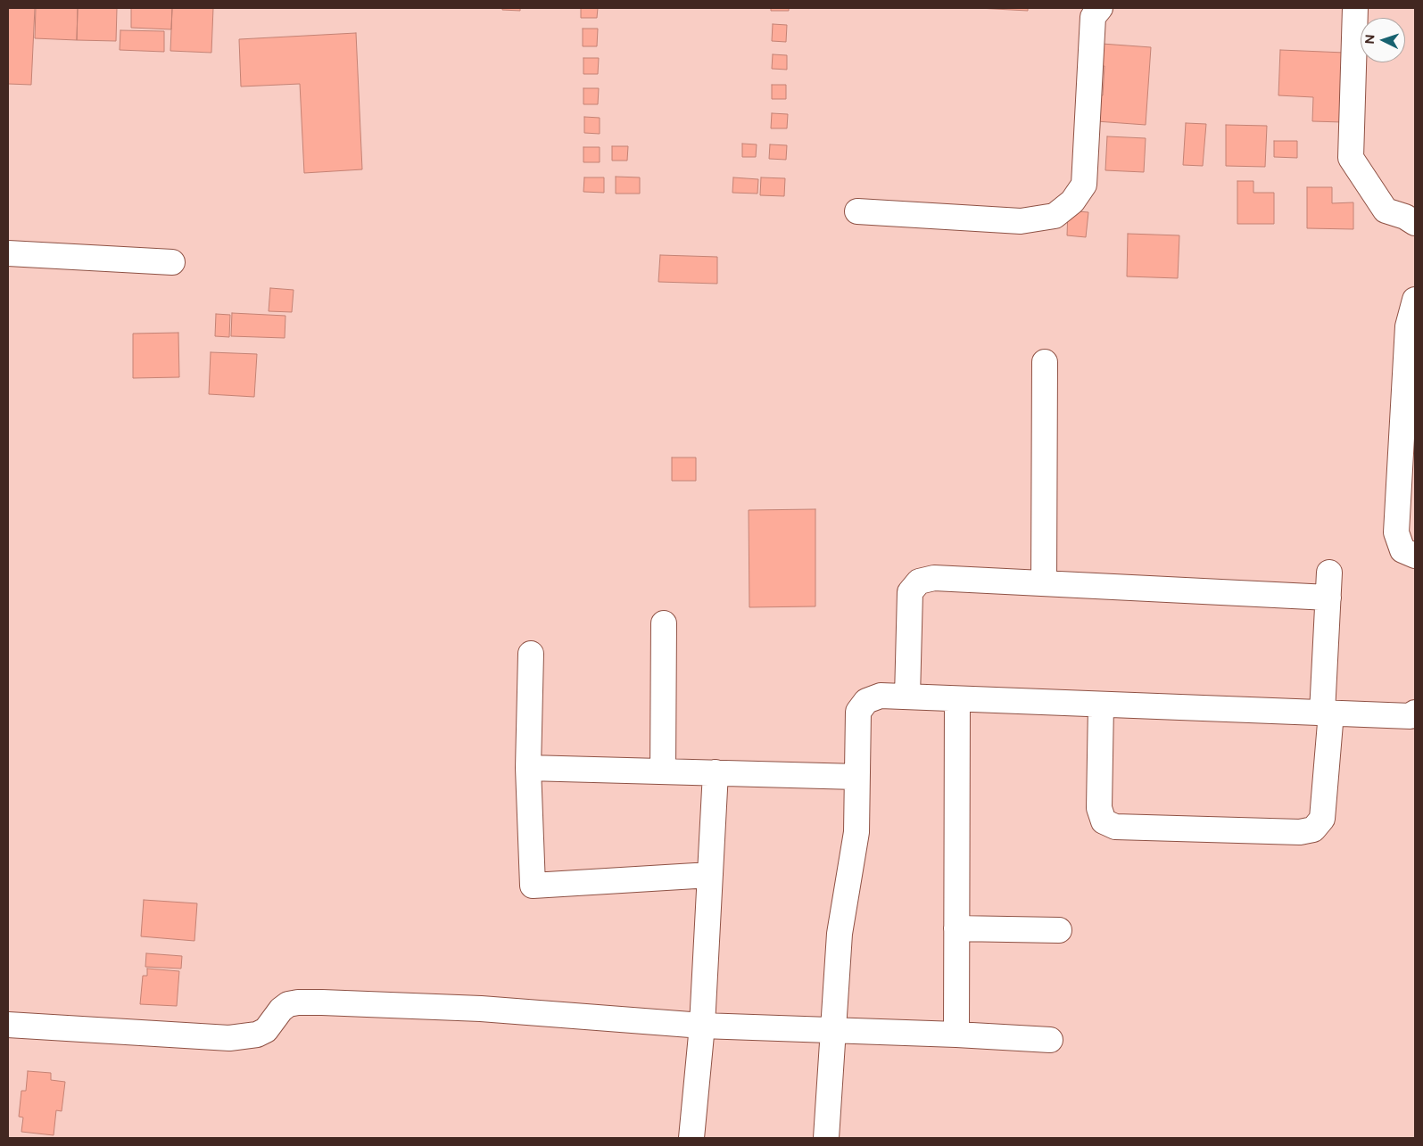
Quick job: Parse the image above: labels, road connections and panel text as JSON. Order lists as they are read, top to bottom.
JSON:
{
  "north": "left"
}
